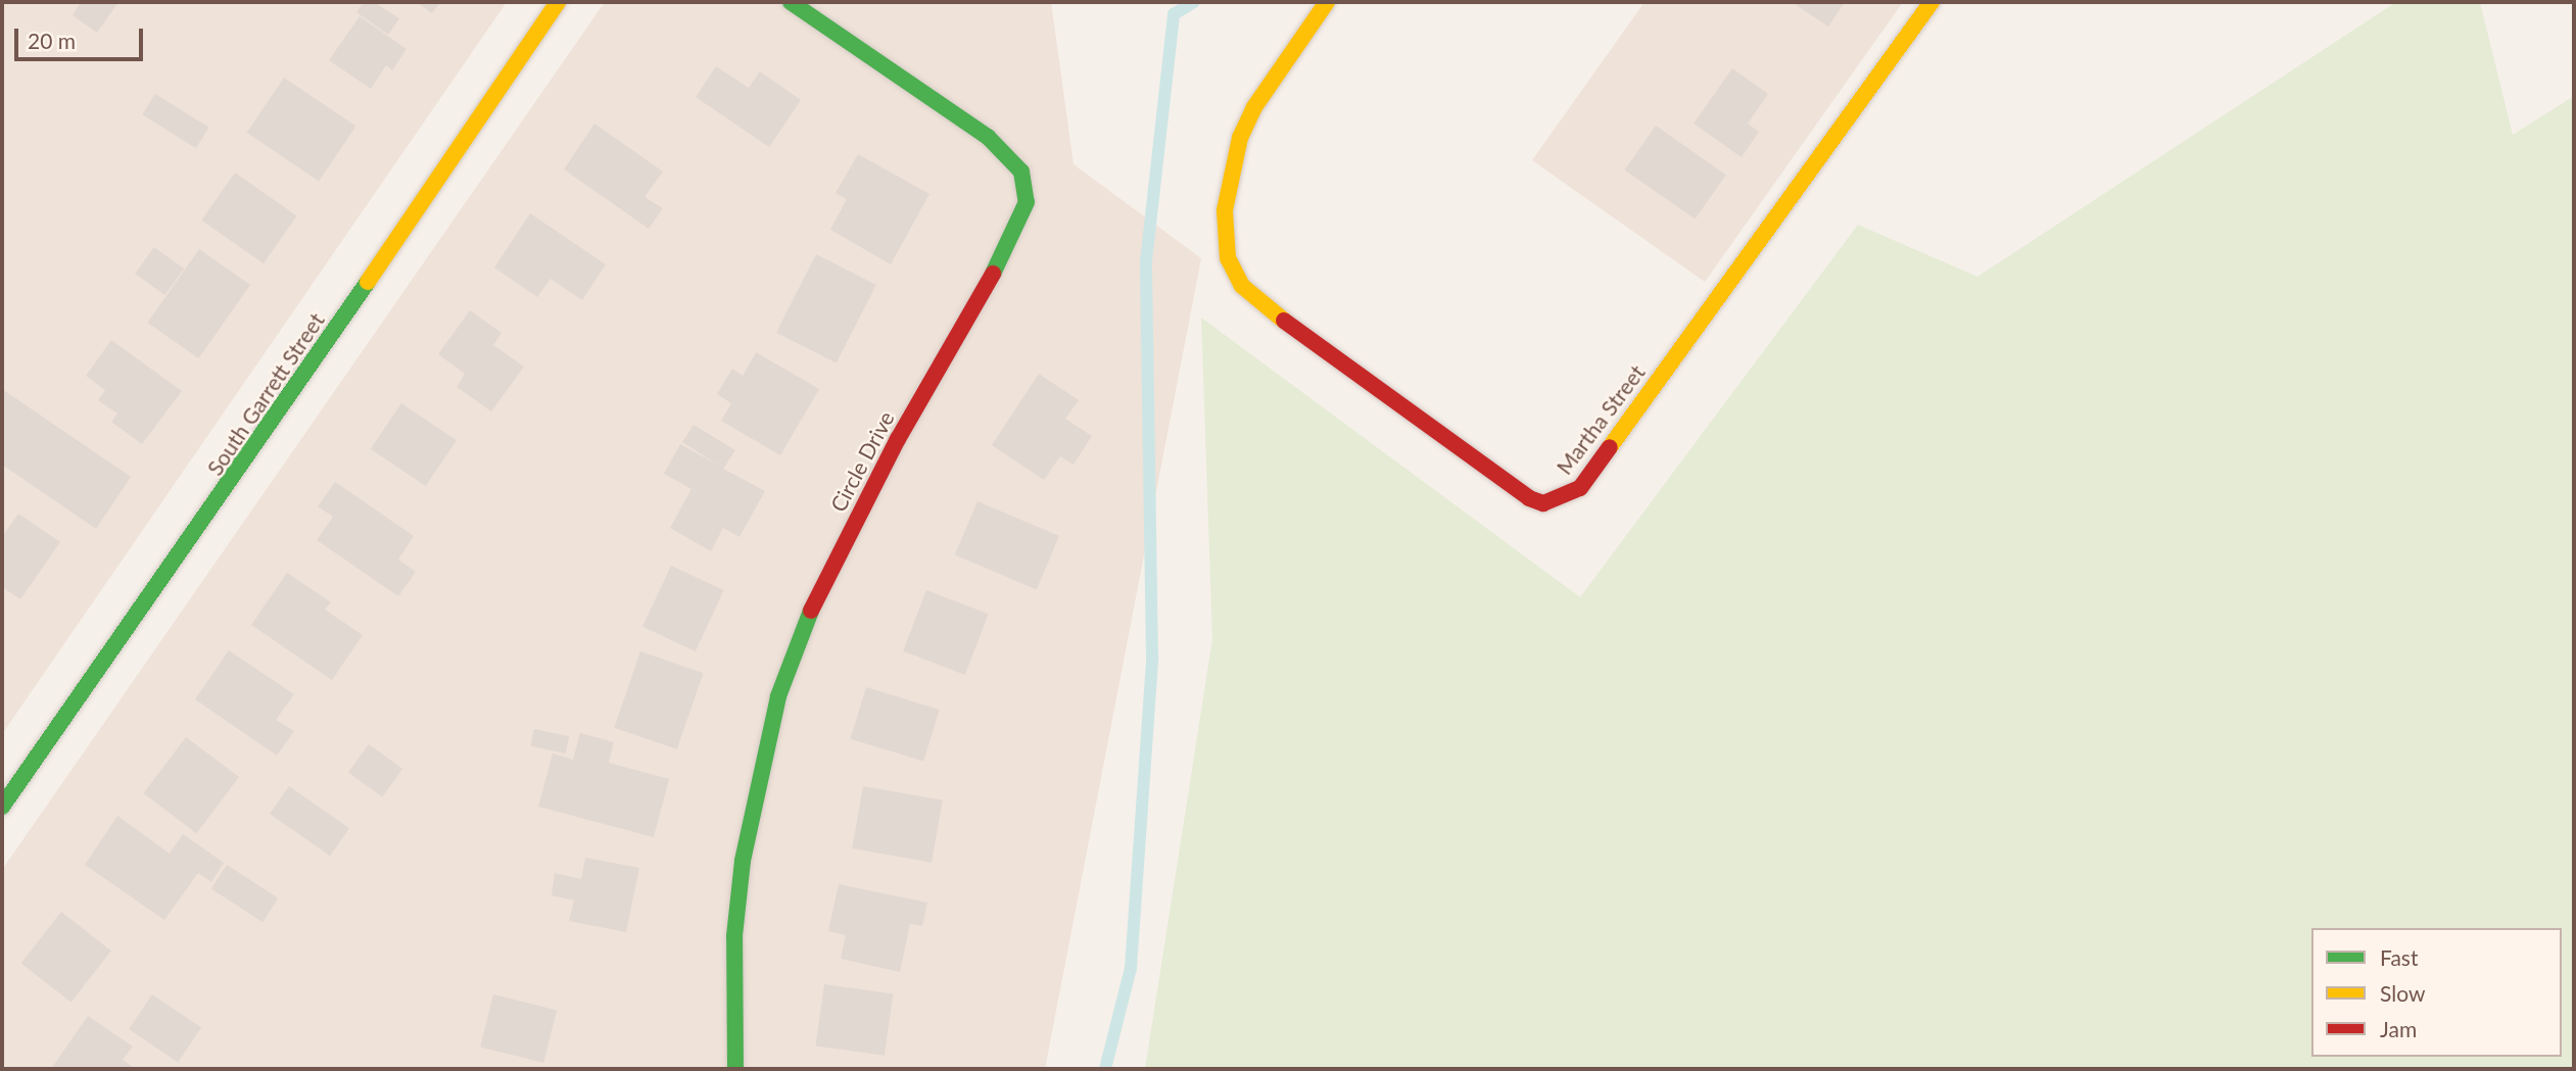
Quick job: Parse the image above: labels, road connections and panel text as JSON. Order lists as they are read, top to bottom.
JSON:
{
  "streets": {
    "street": ["South Garrett Street", "Martha Street", "Circle Drive"]
  },
  "legend": ["Fast", "Slow", "Jam"],
  "scale_bar": "20 m"
}
